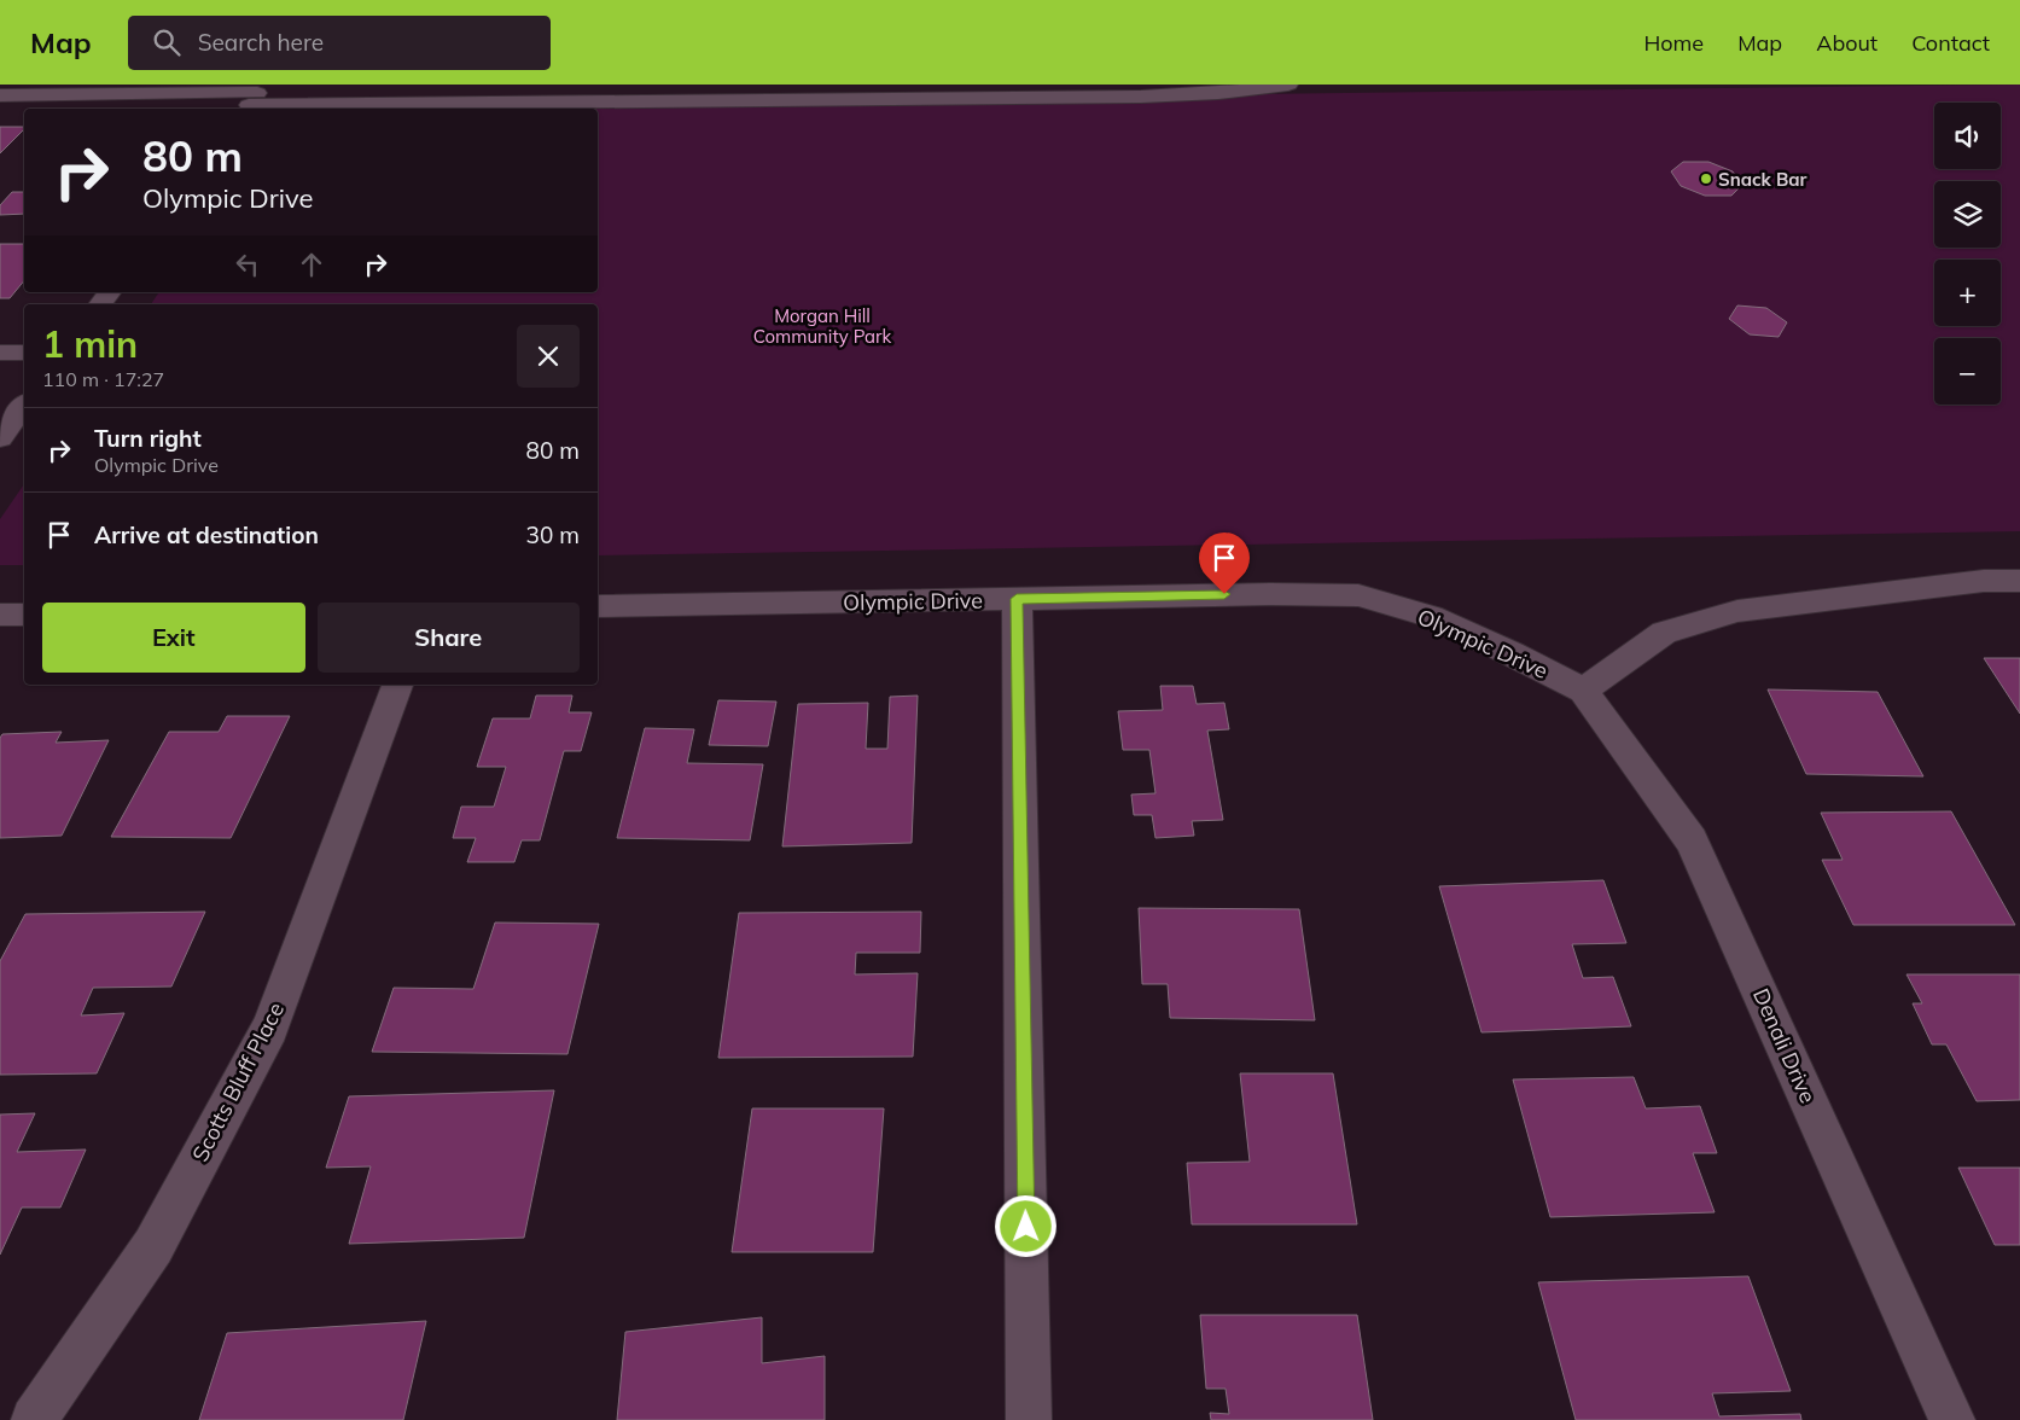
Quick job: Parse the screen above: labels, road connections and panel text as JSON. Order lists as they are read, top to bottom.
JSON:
{
  "streets": {
    "street": ["Olympic Drive", "Denali Drive", "Scotts Bluff Place"]
  },
  "crossings": [
    ["Olympic Drive", "Denali Drive"]
  ],
  "parks": ["Morgan Hill Community Park"],
  "places": ["Snack Bar"],
  "page": {
    "header": "Map",
    "search": "Search here",
    "nav": [
      "Home",
      "Map",
      "About",
      "Contact"
    ],
    "map_buttons": ["+", "−"],
    "turn": ["80 m", "Olympic Drive"],
    "heading": ["1 min", "110 m · 17:27"],
    "list": [
      {
        "name": "Turn right",
        "note": "Olympic Drive",
        "value": "80 m"
      },
      {
        "name": "Arrive at destination",
        "value": "30 m"
      }
    ],
    "buttons": ["Exit", "Share"]
  }
}
